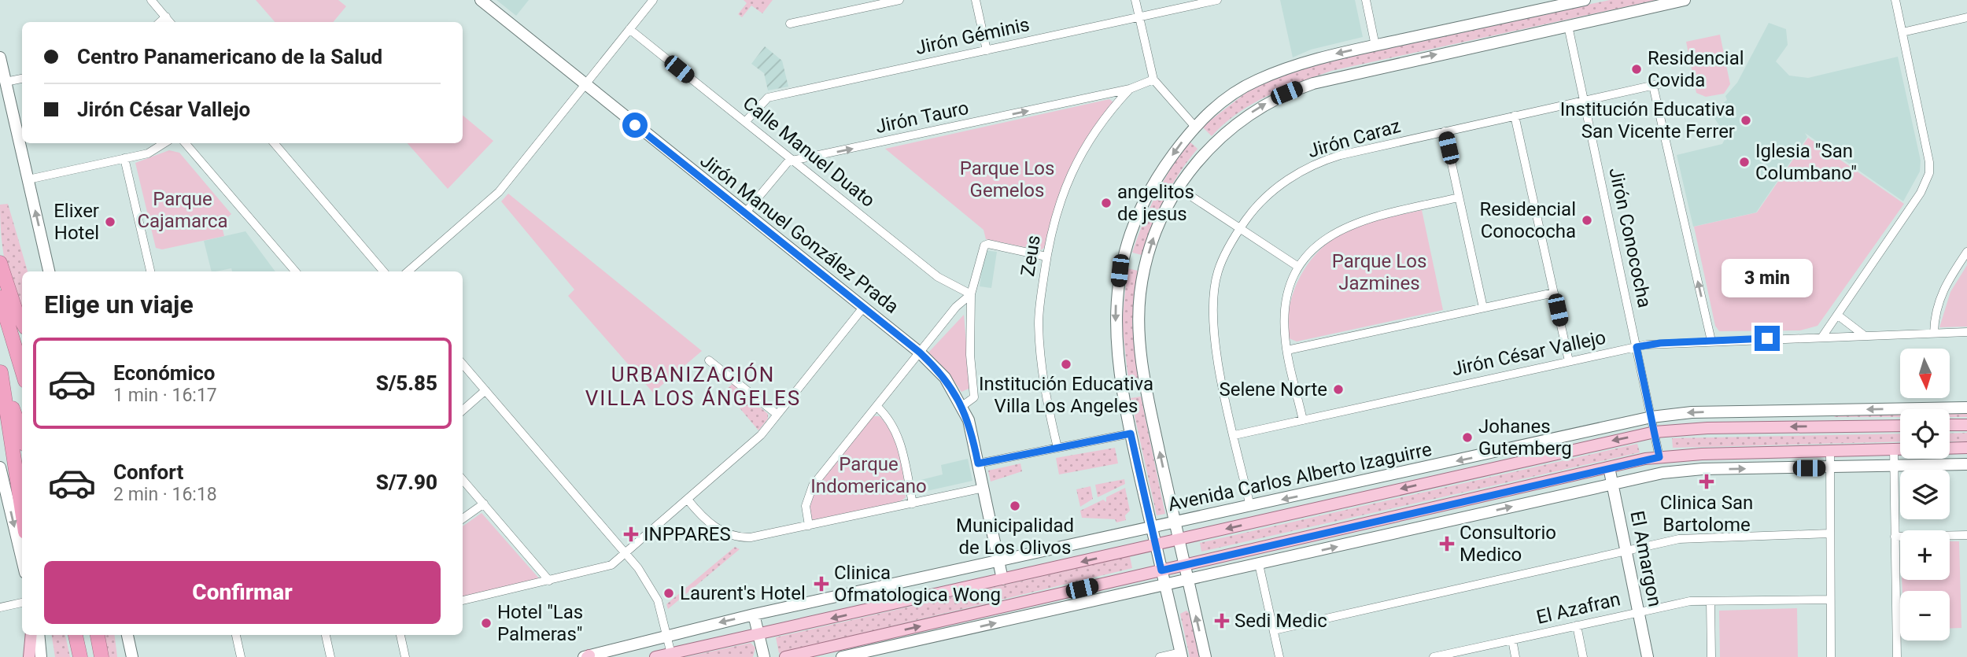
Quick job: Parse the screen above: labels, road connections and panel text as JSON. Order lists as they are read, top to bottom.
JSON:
{
  "streets": {
    "main road": ["Avenida Carlos Alberto Izaguirre"],
    "street": [
      "Jirón Géminis",
      "Jirón Tauro",
      "Jirón Caraz",
      "Calle Manuel Duato",
      "Jirón Manuel González Prada",
      "Jirón Conococha",
      "Zeus",
      "Jirón César Vallejo",
      "El Amargon",
      "El Azafran"
    ]
  },
  "crossings": [
    ["Jirón Géminis", "Calle Manuel Duato"],
    ["Jirón Tauro", "Calle Manuel Duato"],
    ["Jirón Tauro", "Zeus"],
    ["Jirón Caraz", "Jirón Conococha"],
    ["Jirón Caraz", "Jirón César Vallejo"],
    ["Jirón Caraz", "Avenida Carlos Alberto Izaguirre"],
    ["Jirón Manuel González Prada", "Avenida Carlos Alberto Izaguirre"],
    ["Jirón Conococha", "Jirón César Vallejo"],
    ["Jirón Conococha", "Avenida Carlos Alberto Izaguirre"],
    ["El Amargon", "El Azafran"]
  ],
  "one_way": ["Jirón Tauro"],
  "districts": ["URBANIZACIÓN VILLA LOS ÁNGELES"],
  "parks": [
    "Parque Los Gemelos",
    "Parque Cajamarca",
    "Parque Los Jazmines",
    "Parque Indomericano"
  ],
  "places": {
    "other": [
      "Residencial Covida",
      "Institución Educativa San Vicente Ferrer",
      "Iglesia \"San Columbano\"",
      "angelitos de jesus",
      "Residencial Conococha",
      "Elixer Hotel",
      "Institución Educativa Villa Los Angeles",
      "Selene Norte",
      "Johanes Gutemberg",
      "Municipalidad de Los Olivos",
      "Laurent's Hotel",
      "Hotel \"Las Palmeras\""
    ],
    "health": [
      "Clinica San Bartolome",
      "INPPARES",
      "Consultorio Medico",
      "Clinica Ofmatologica Wong",
      "Sedi Medic"
    ]
  },
  "north": "bottom",
  "page": {
    "banner": ["Centro Panamericano de la Salud", "Jirón César Vallejo"],
    "bubble": "3 min",
    "heading": "Elige un viaje",
    "list": [
      {
        "name": "Económico",
        "note": "1 min · 16:17",
        "value": "S/5.85"
      },
      {
        "name": "Confort",
        "note": "2 min · 16:18",
        "value": "S/7.90"
      }
    ],
    "map_buttons": ["+", "−"],
    "buttons": "Confirmar"
  }
}
